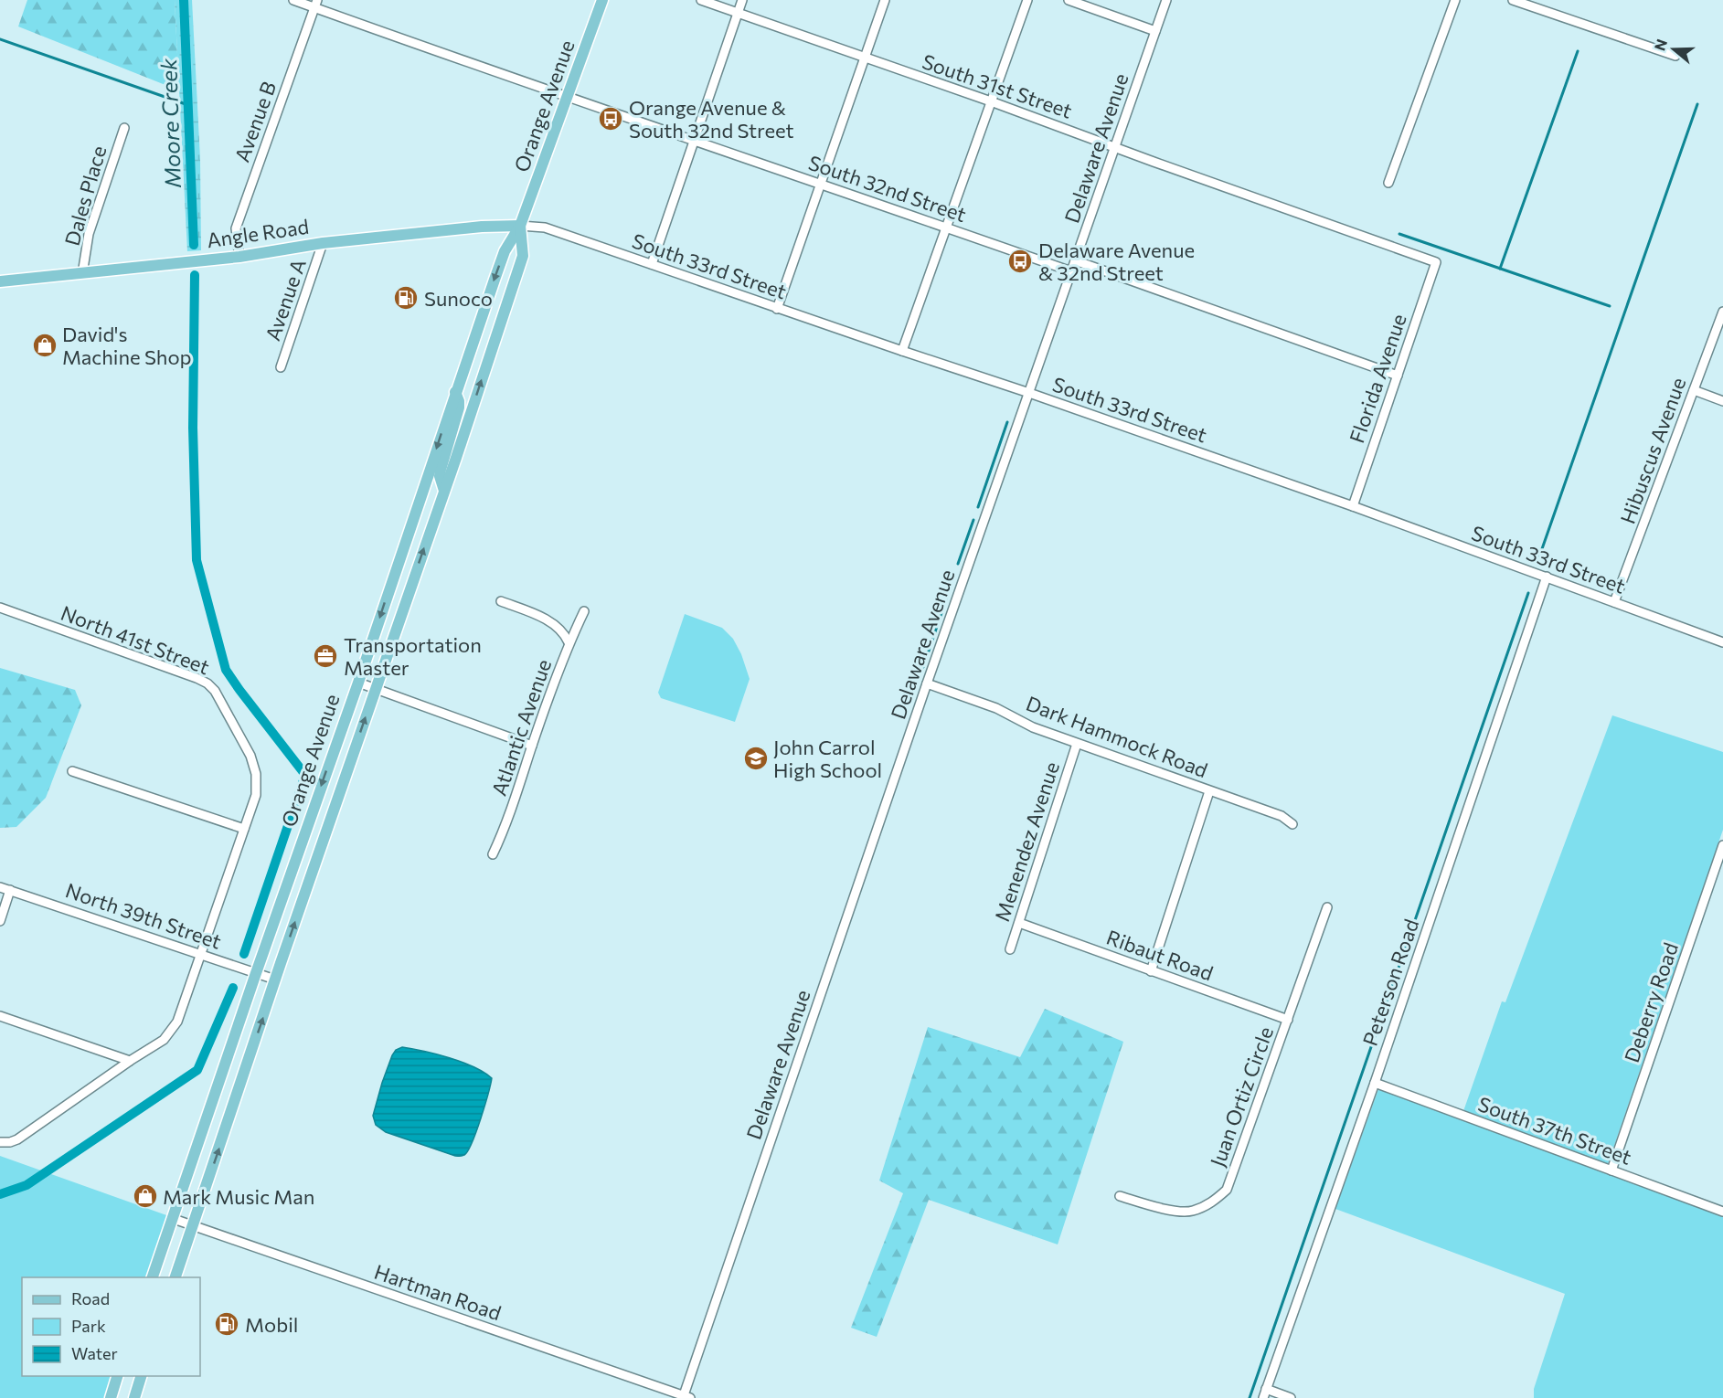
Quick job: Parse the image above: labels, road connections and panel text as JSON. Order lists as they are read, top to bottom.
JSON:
{
  "streets": {
    "main road": ["Orange Avenue", "Angle Road"],
    "street": [
      "South 31st Street",
      "Avenue B",
      "Delaware Avenue",
      "South 32nd Street",
      "Dales Place",
      "South 33rd Street",
      "Avenue A",
      "Florida Avenue",
      "Hibuscus Avenue",
      "North 41st Street",
      "Atlantic Avenue",
      "Dark Hammock Road",
      "Menendez Avenue",
      "North 39th Street",
      "Ribaut Road",
      "Peterson Road",
      "Deberry Road",
      "Juan Ortiz Circle",
      "South 37th Street",
      "Hartman Road"
    ]
  },
  "crossings": [
    ["South 31st Street", "Delaware Avenue"],
    ["South 31st Street", "Florida Avenue"],
    ["Orange Avenue", "South 32nd Street"],
    ["Orange Avenue", "Angle Road"],
    ["Orange Avenue", "South 33rd Street"],
    ["Orange Avenue", "North 39th Street"],
    ["Orange Avenue", "Hartman Road"],
    ["Avenue B", "South 32nd Street"],
    ["Avenue B", "Angle Road"],
    ["Delaware Avenue", "South 32nd Street"],
    ["Delaware Avenue", "South 33rd Street"],
    ["Delaware Avenue", "Dark Hammock Road"],
    ["Delaware Avenue", "Hartman Road"],
    ["Dales Place", "Angle Road"],
    ["Angle Road", "South 33rd Street"],
    ["Angle Road", "Avenue A"],
    ["South 33rd Street", "Florida Avenue"],
    ["South 33rd Street", "Hibuscus Avenue"],
    ["South 33rd Street", "Peterson Road"],
    ["North 41st Street", "North 39th Street"],
    ["Dark Hammock Road", "Menendez Avenue"],
    ["Menendez Avenue", "Ribaut Road"],
    ["Ribaut Road", "Juan Ortiz Circle"],
    ["Peterson Road", "South 37th Street"],
    ["Deberry Road", "South 37th Street"]
  ],
  "water": ["Moore Creek"],
  "places": {
    "bus stop": ["Orange Avenue & South 32nd Street", "Delaware Avenue & 32nd Street"],
    "fuel station": ["Sunoco", "Mobil"],
    "shop": ["David's Machine Shop", "Mark Music Man"],
    "office": ["Transportation Master"],
    "school or university": ["John Carrol High School"]
  },
  "legend": ["Road", "Park", "Water"],
  "north": "left"
}
